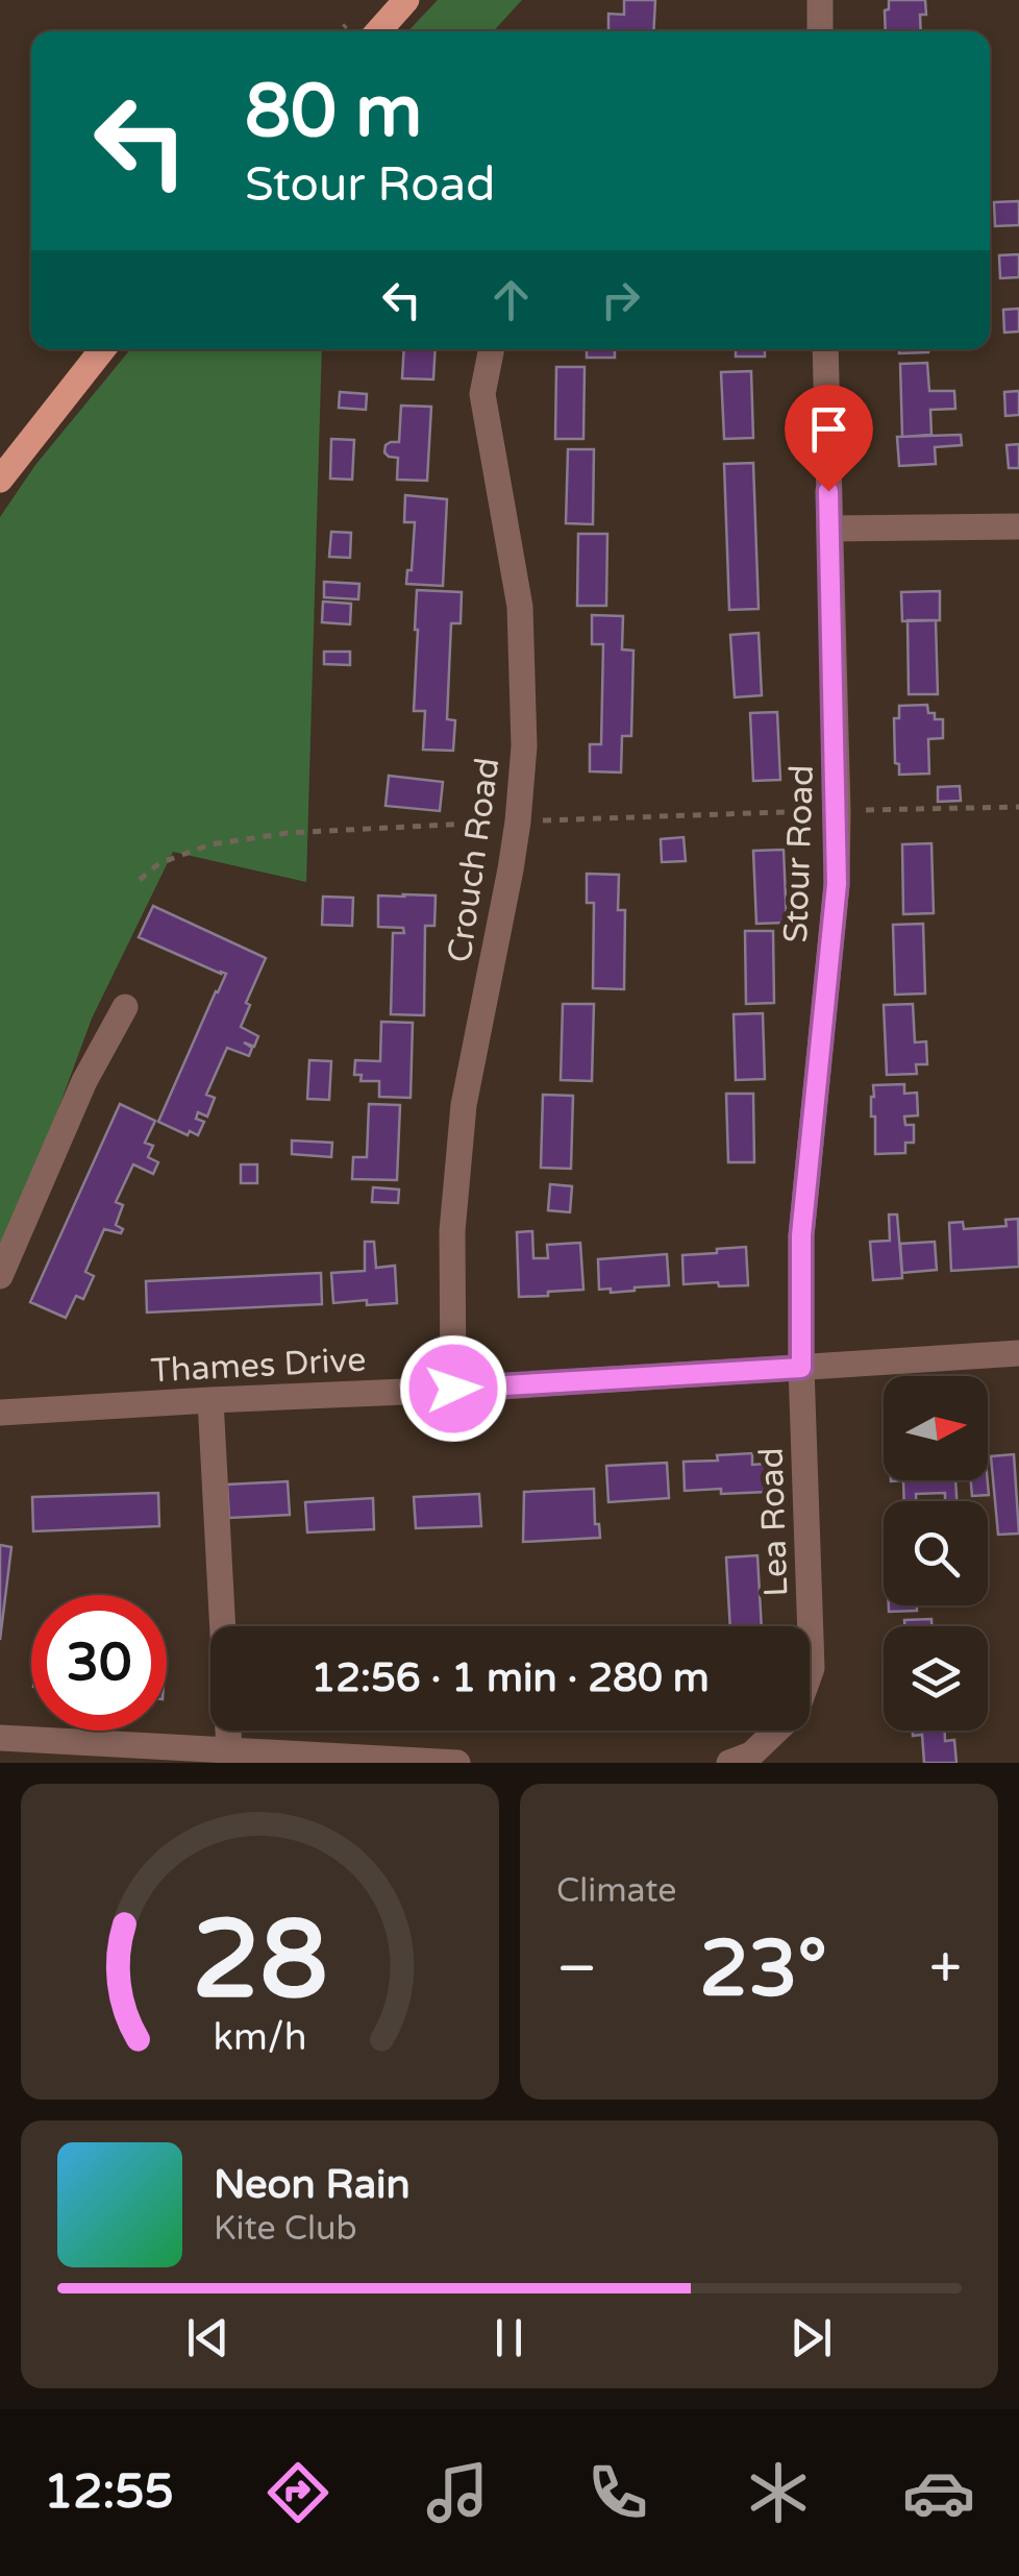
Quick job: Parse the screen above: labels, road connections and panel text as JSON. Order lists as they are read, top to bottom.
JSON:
{
  "streets": {
    "street": [
      "Stour Road",
      "Crouch Road",
      "Thames Drive",
      "Lea Road"
    ]
  },
  "crossings": [
    ["Stour Road", "Thames Drive"],
    ["Stour Road", "Lea Road"],
    ["Crouch Road", "Thames Drive"],
    ["Thames Drive", "Lea Road"]
  ],
  "north": "right",
  "page": {
    "turn": ["80 m", "Stour Road"],
    "limit": "30",
    "trip": "12:56 · 1 min · 280 m",
    "tile": "Climate",
    "heat": ["−", "23°", "+"],
    "song": ["Neon Rain", "Kite Club"],
    "tabs": "12:55",
    "gauge": ["28", "km/h"]
  }
}
